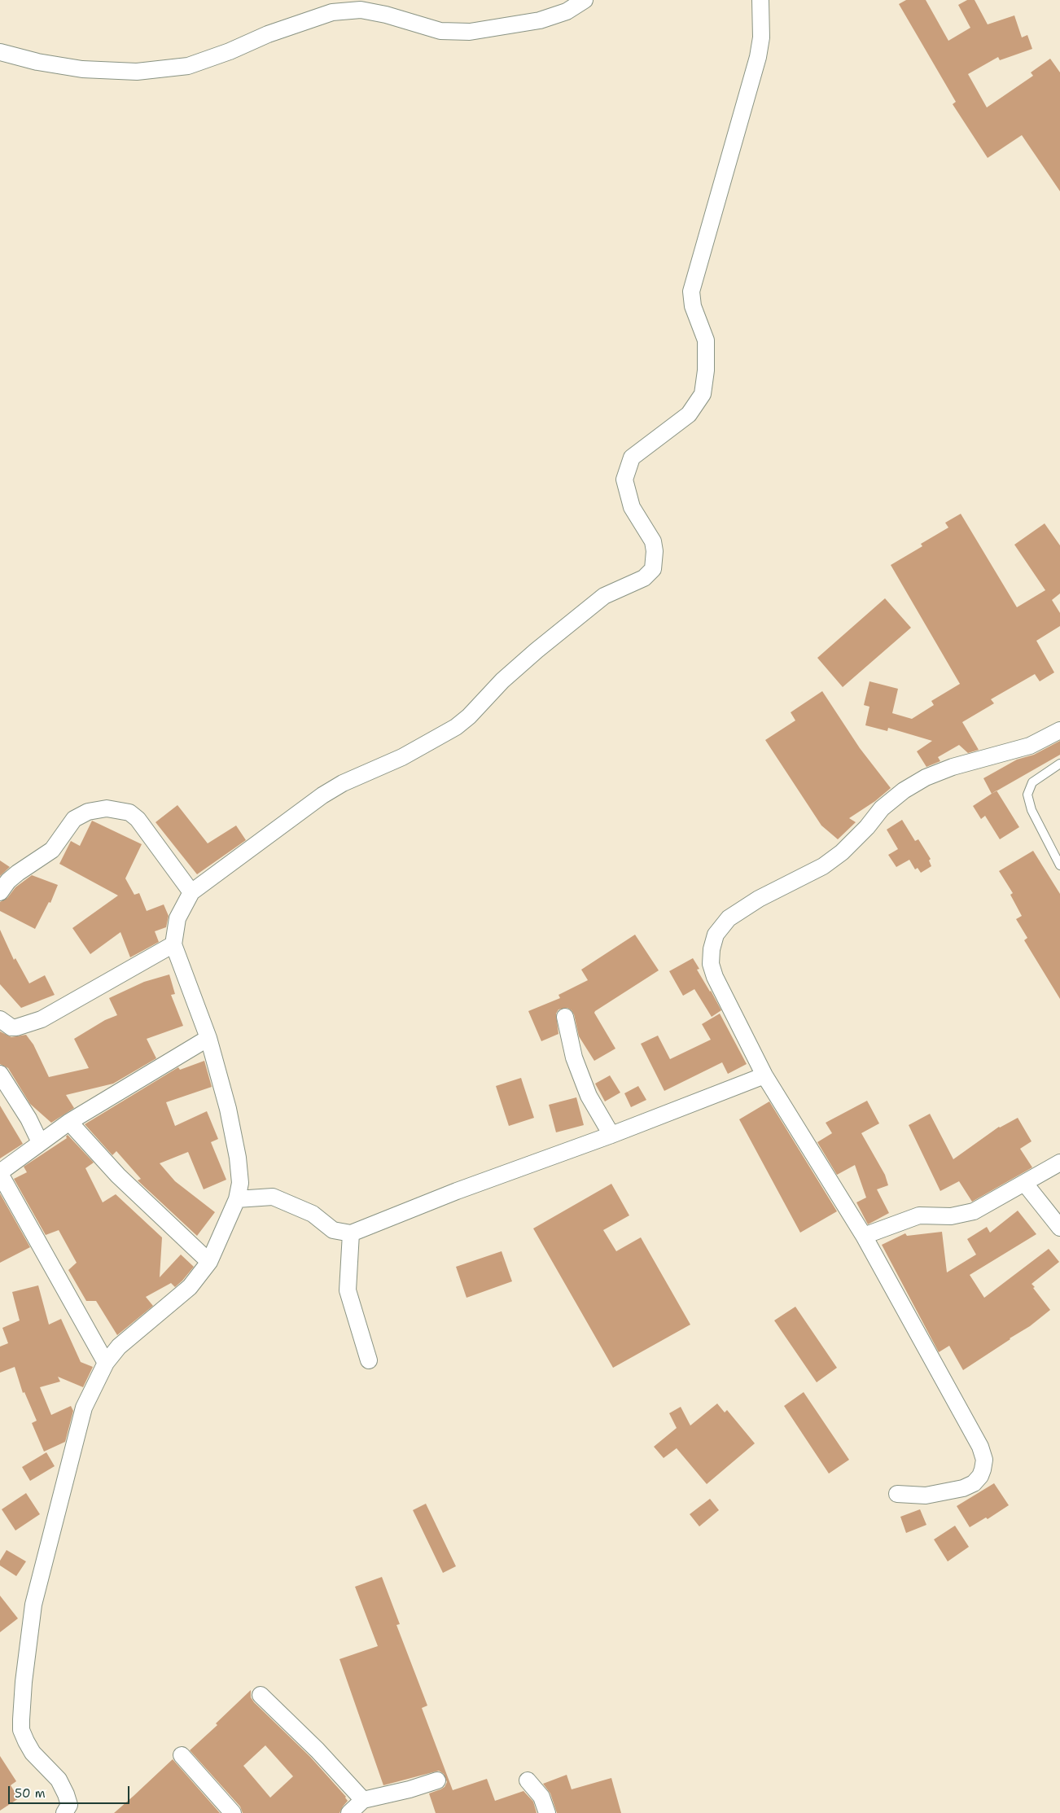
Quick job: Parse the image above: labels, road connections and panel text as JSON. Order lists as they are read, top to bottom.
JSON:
{
  "scale_bar": "50 m"
}
